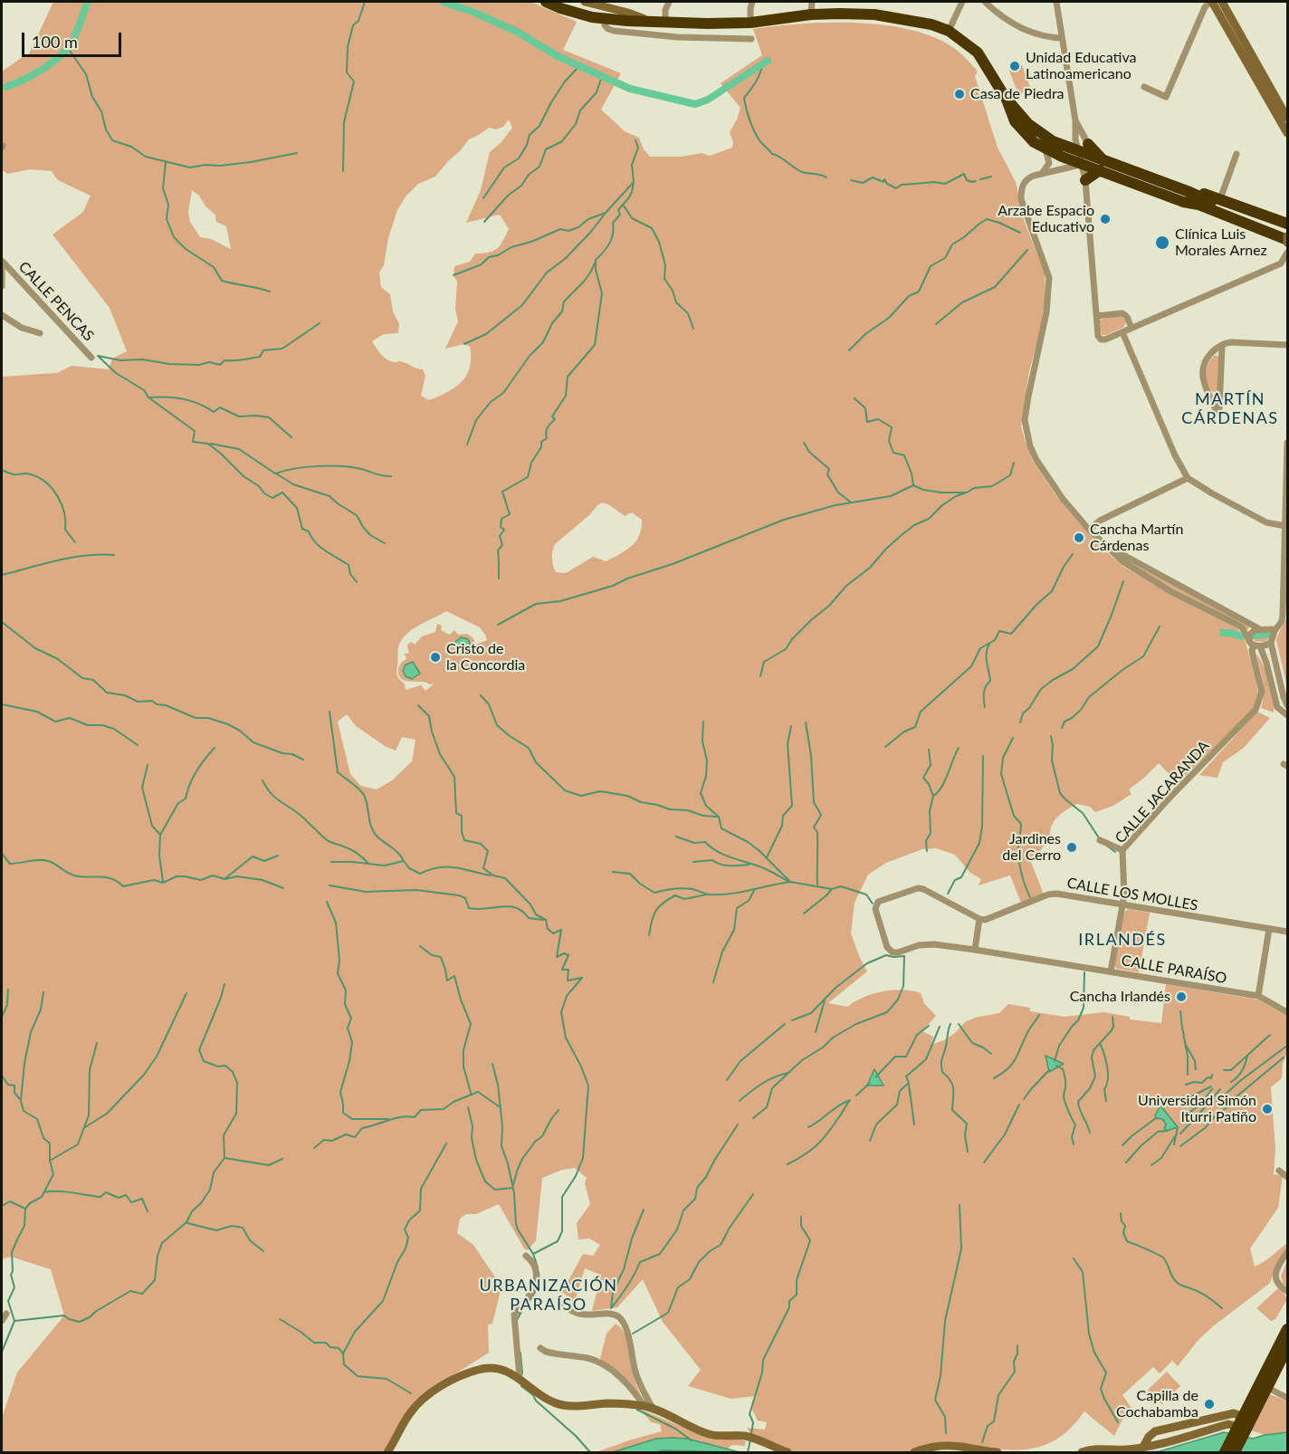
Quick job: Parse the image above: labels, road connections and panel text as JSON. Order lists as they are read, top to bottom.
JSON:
{
  "streets": {
    "street": [
      "CALLE PENCAS",
      "CALLE JACARANDA",
      "CALLE LOS MOLLES",
      "CALLE PARAÍSO"
    ]
  },
  "crossings": [
    ["CALLE JACARANDA", "CALLE LOS MOLLES"],
    ["CALLE JACARANDA", "CALLE PARAÍSO"],
    ["CALLE LOS MOLLES", "CALLE PARAÍSO"]
  ],
  "districts": ["MARTÍN CÁRDENAS", "IRLANDÉS", "URBANIZACIÓN PARAÍSO"],
  "places": [
    "Unidad Educativa Latinoamericano",
    "Casa de Piedra",
    "Arzabe Espacio Educativo",
    "Clínica Luis Morales Arnez",
    "Cancha Martín Cárdenas",
    "Cristo de la Concordia",
    "Jardines del Cerro",
    "Cancha Irlandés",
    "Universidad Simón Iturri Patiño",
    "Capilla de Cochabamba"
  ],
  "scale_bar": "100 m"
}
